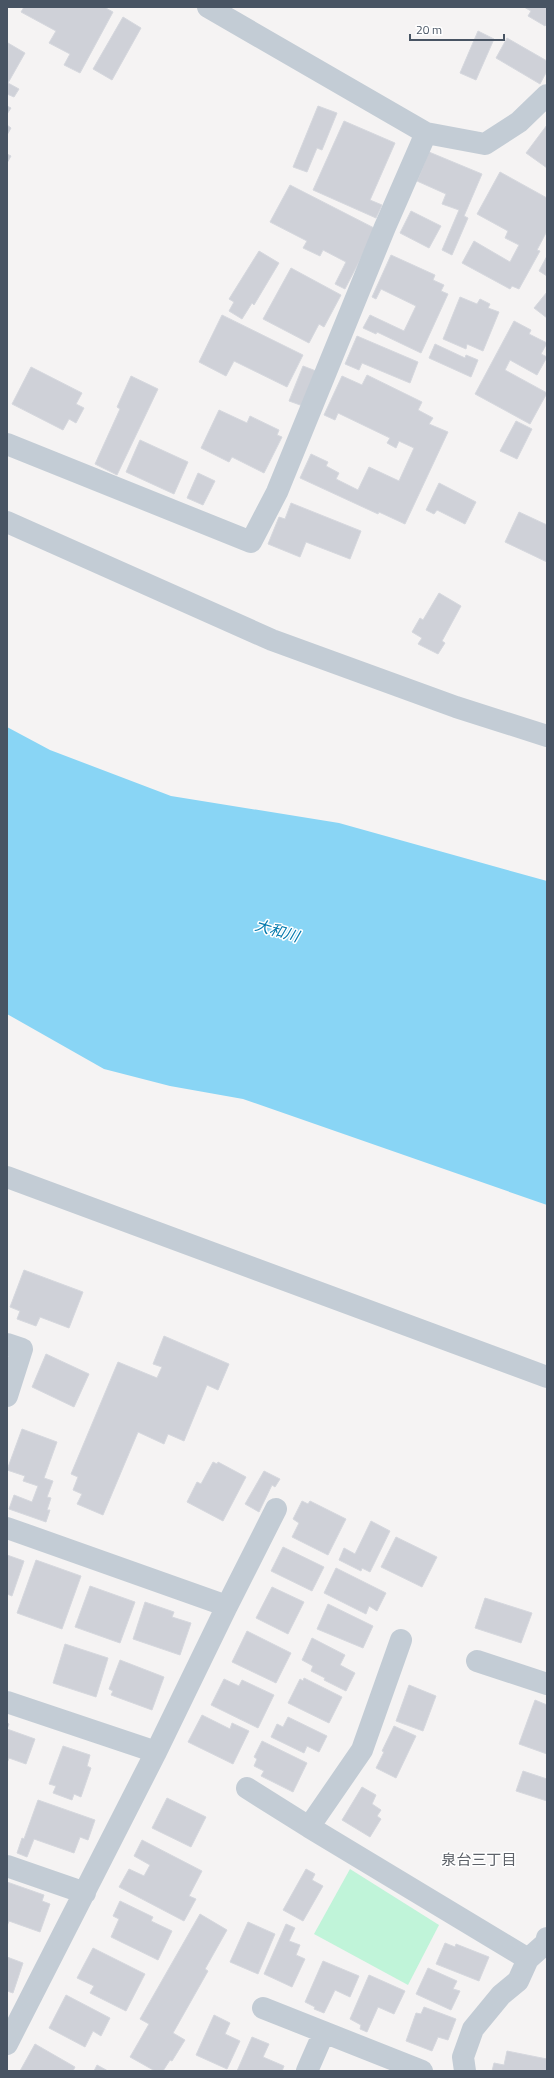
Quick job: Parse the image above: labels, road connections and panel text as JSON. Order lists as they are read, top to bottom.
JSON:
{
  "districts": ["泉台三丁目"],
  "water": ["大和川"],
  "scale_bar": "20 m"
}
